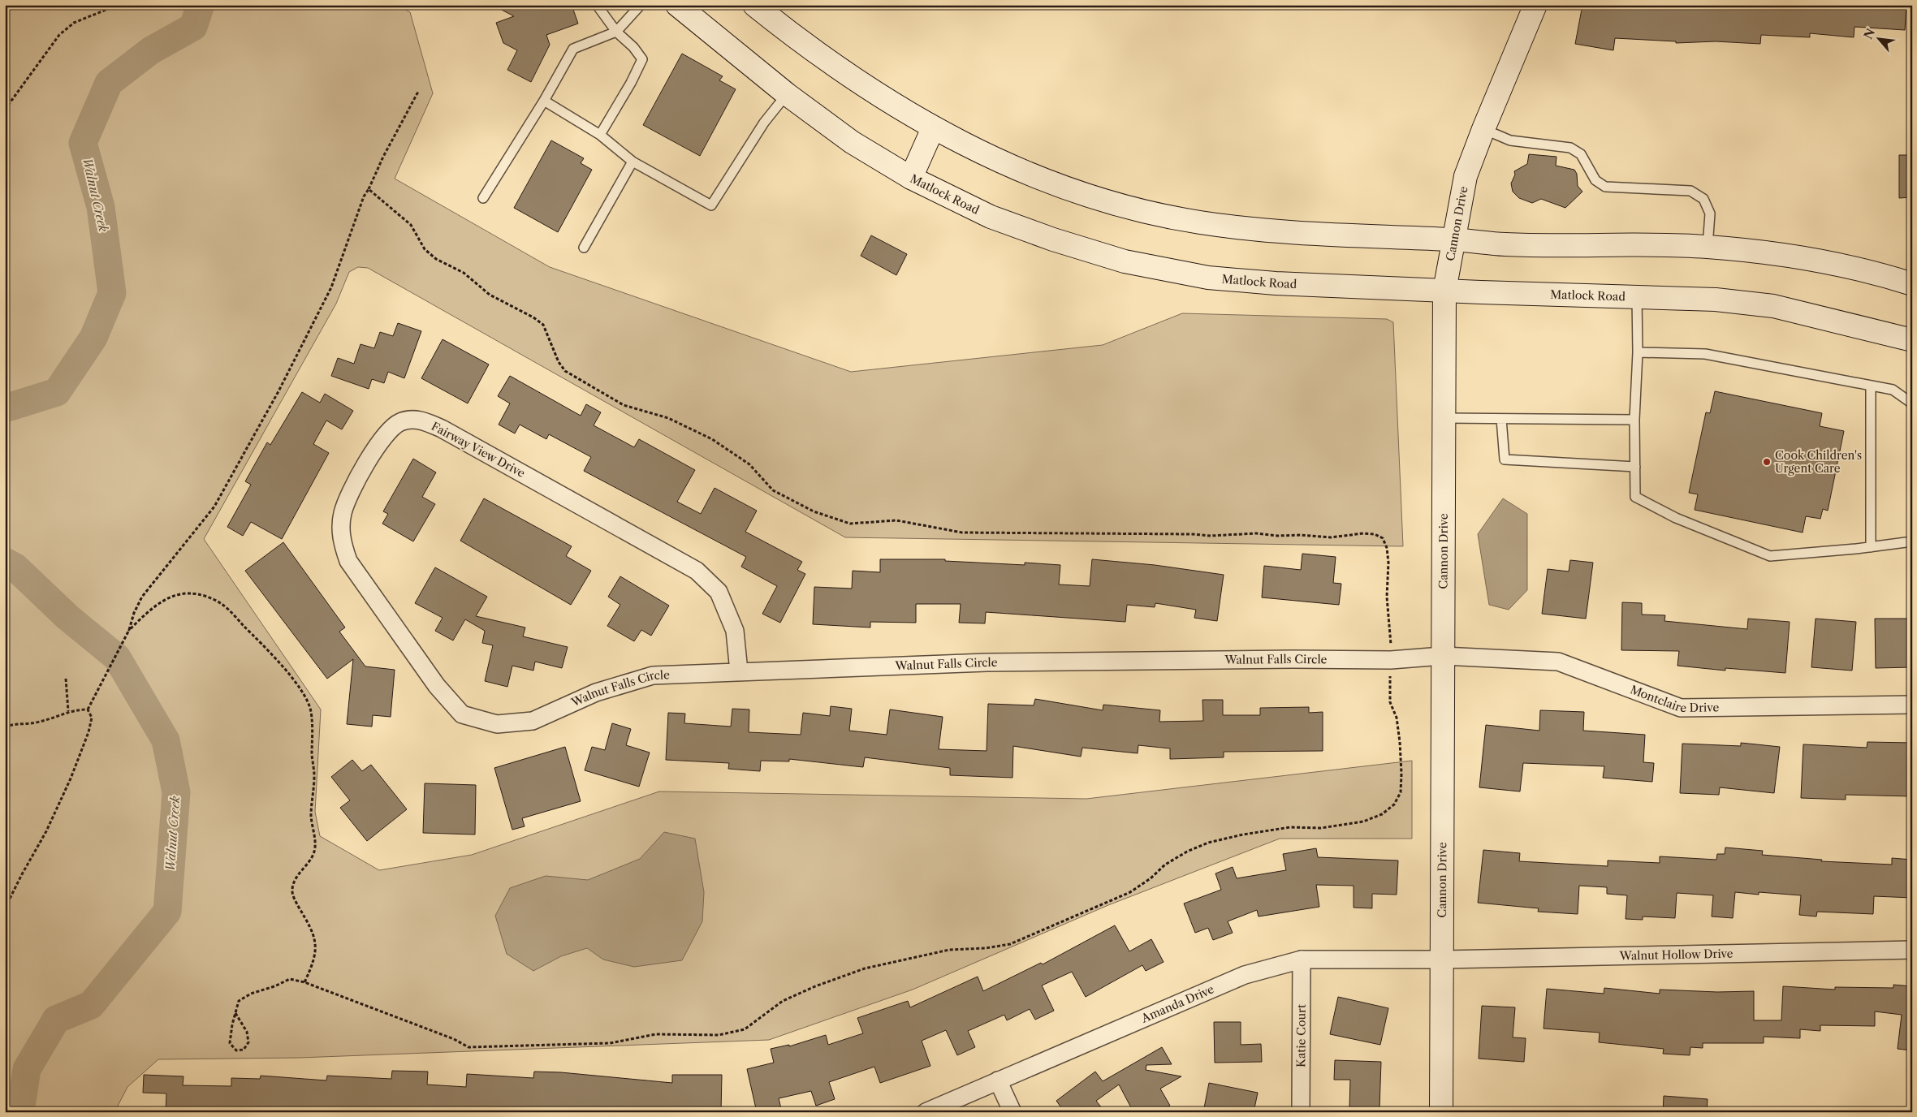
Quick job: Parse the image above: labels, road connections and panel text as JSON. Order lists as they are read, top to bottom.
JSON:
{
  "streets": {
    "main road": ["Matlock Road", "Cannon Drive"],
    "street": [
      "Fairway View Drive",
      "Walnut Falls Circle",
      "Montclaire Drive",
      "Walnut Hollow Drive",
      "Amanda Drive",
      "Katie Court"
    ]
  },
  "crossings": [
    ["Matlock Road", "Cannon Drive"],
    ["Cannon Drive", "Walnut Falls Circle"],
    ["Cannon Drive", "Montclaire Drive"],
    ["Cannon Drive", "Walnut Hollow Drive"],
    ["Cannon Drive", "Amanda Drive"],
    ["Fairway View Drive", "Walnut Falls Circle"],
    ["Walnut Falls Circle", "Montclaire Drive"],
    ["Walnut Hollow Drive", "Amanda Drive"],
    ["Amanda Drive", "Katie Court"]
  ],
  "water": ["Walnut Creek"],
  "places": ["Cook Children's Urgent Care"],
  "north": "top left"
}
